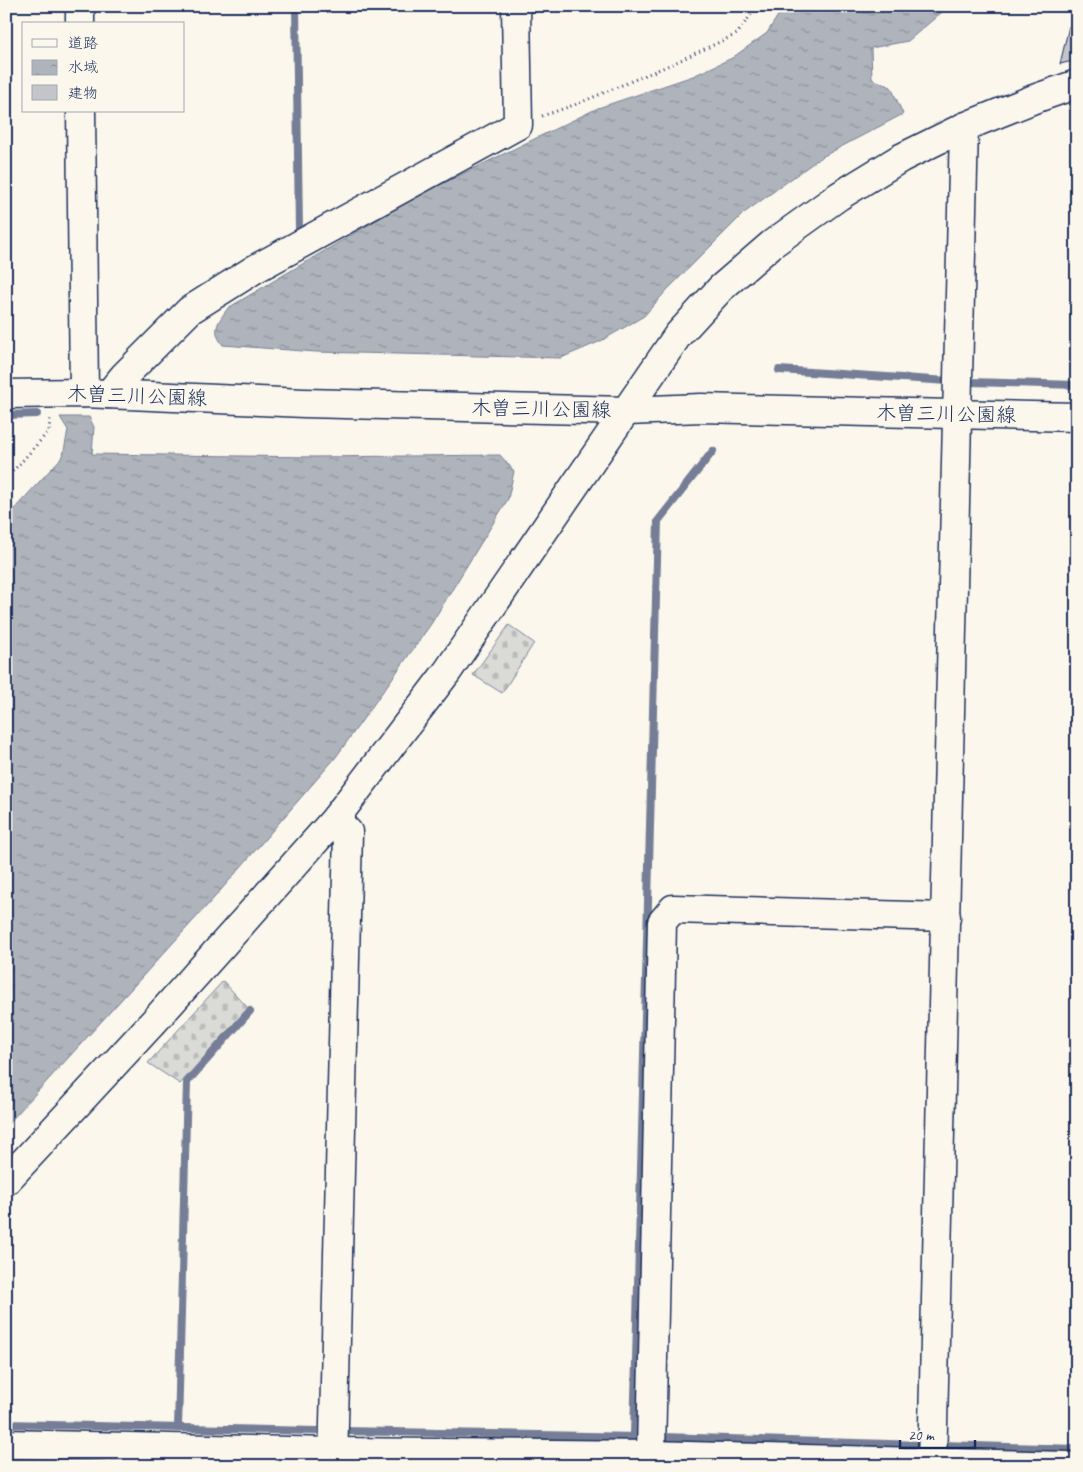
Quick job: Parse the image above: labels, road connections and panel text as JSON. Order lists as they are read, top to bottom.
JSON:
{
  "streets": {
    "street": ["木曽三川公園線"]
  },
  "legend": ["道路", "水域", "建物"],
  "scale_bar": "20 m"
}
